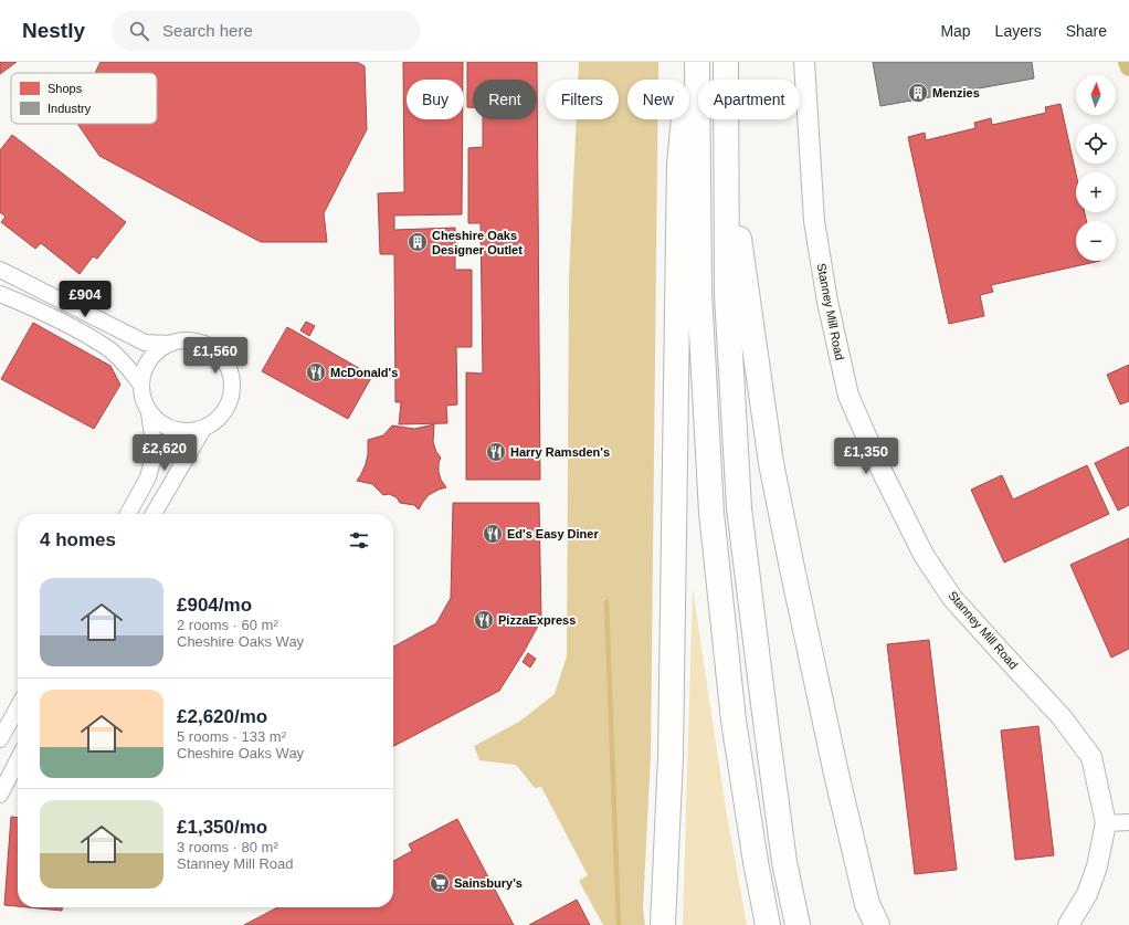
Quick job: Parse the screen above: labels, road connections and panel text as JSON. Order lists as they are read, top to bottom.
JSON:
{
  "streets": {
    "street": ["Stanney Mill Road"]
  },
  "places": {
    "building": ["Menzies", "Cheshire Oaks Designer Outlet"],
    "restaurant": [
      "McDonald's",
      "Harry Ramsden's",
      "Ed's Easy Diner",
      "PizzaExpress"
    ],
    "supermarket": ["Sainsbury's"]
  },
  "legend": ["Shops", "Industry"],
  "north": "top",
  "page": {
    "header": "Nestly",
    "search": "Search here",
    "nav": ["Map", "Layers", "Share"],
    "map_buttons": ["+", "−"],
    "chip": [
      "Buy",
      "Rent",
      "Filters",
      "New",
      "Apartment"
    ],
    "price": [
      "£904",
      "£1,560",
      "£2,620",
      "£1,350"
    ],
    "heading": "4 homes",
    "list": [
      {
        "name": "£904/mo",
        "note": "2 rooms · 60 m² · Cheshire Oaks Way"
      },
      {
        "name": "£2,620/mo",
        "note": "5 rooms · 133 m² · Cheshire Oaks Way"
      },
      {
        "name": "£1,350/mo",
        "note": "3 rooms · 80 m² · Stanney Mill Road"
      }
    ]
  }
}
